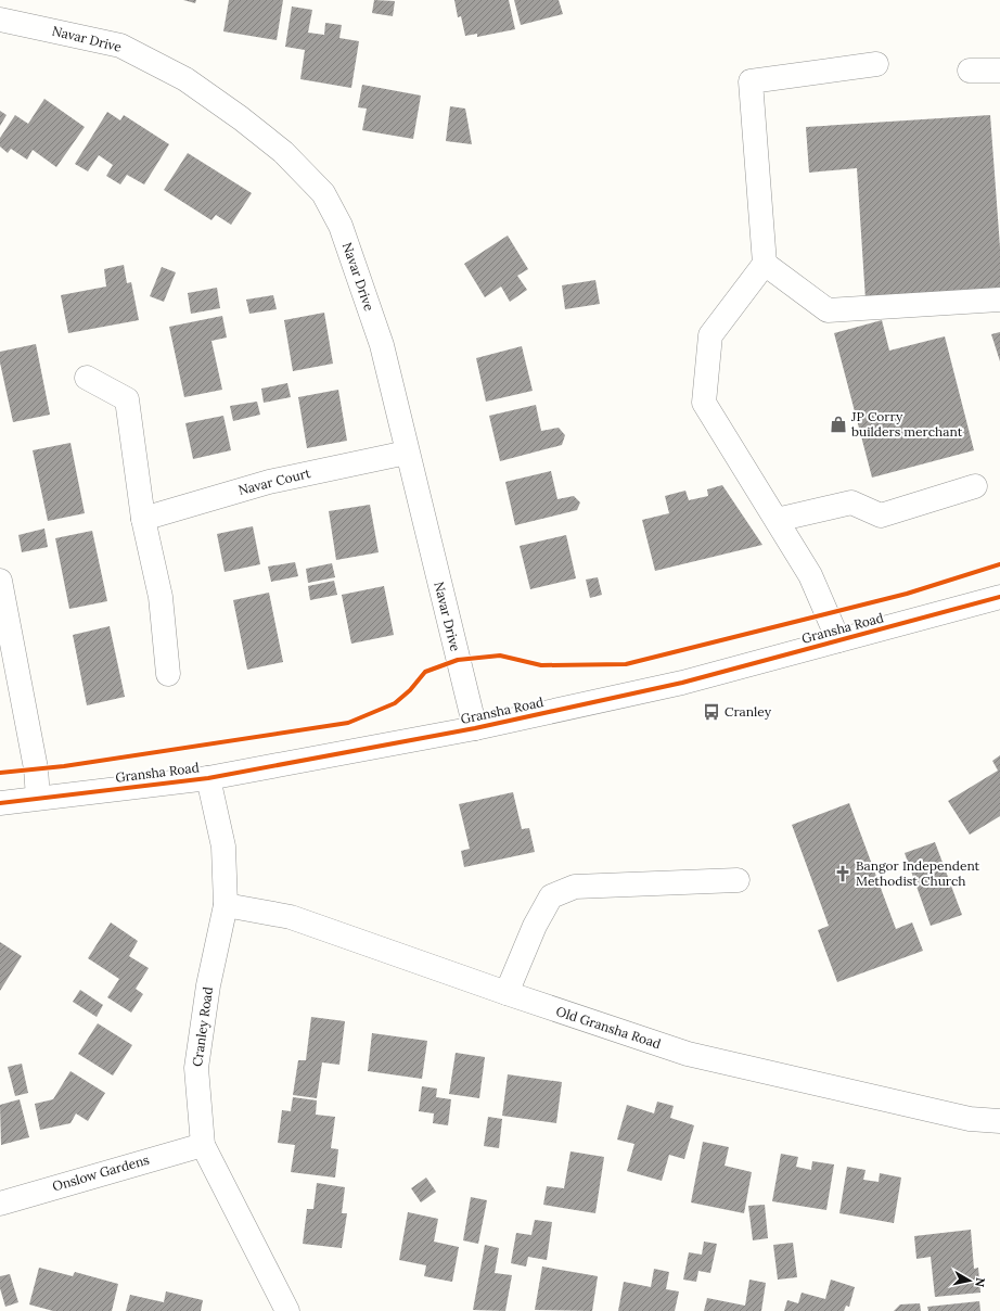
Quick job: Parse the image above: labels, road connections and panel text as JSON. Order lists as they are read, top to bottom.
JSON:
{
  "streets": {
    "street": [
      "Navar Drive",
      "Navar Court",
      "Gransha Road",
      "Cranley Road",
      "Old Gransha Road",
      "Onslow Gardens"
    ]
  },
  "crossings": [
    ["Navar Drive", "Navar Court"],
    ["Navar Drive", "Gransha Road"],
    ["Gransha Road", "Cranley Road"],
    ["Cranley Road", "Old Gransha Road"],
    ["Cranley Road", "Onslow Gardens"]
  ],
  "places": {
    "shop": ["JP Corry builders merchant"],
    "bus stop": ["Cranley"],
    "church": ["Bangor Independent Methodist Church"]
  },
  "north": "right"
}
